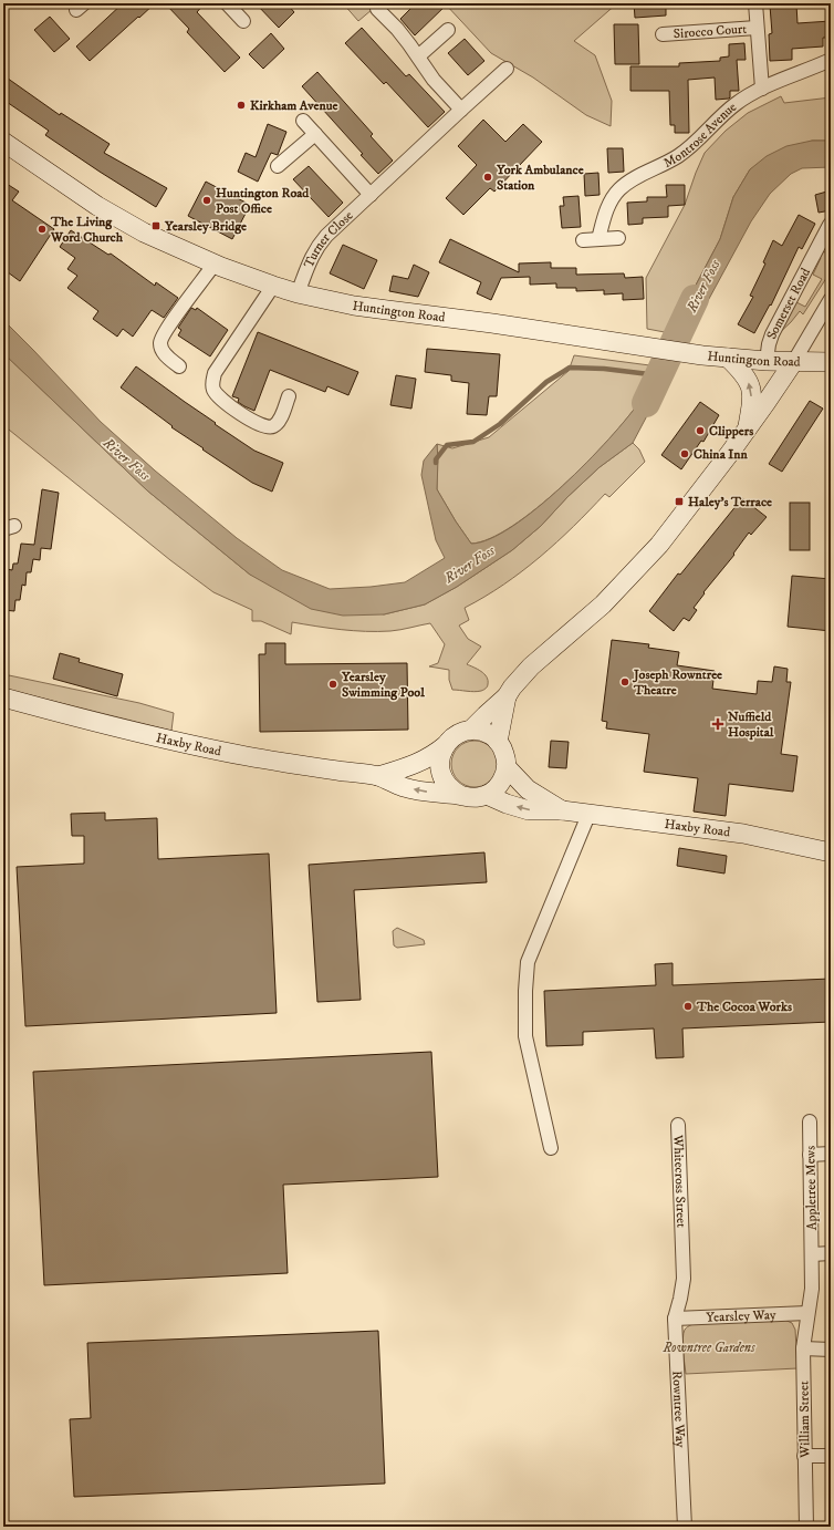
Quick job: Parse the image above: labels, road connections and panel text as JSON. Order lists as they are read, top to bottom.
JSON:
{
  "streets": {
    "street": [
      "Sirocco Court",
      "Montrose Avenue",
      "Turner Close",
      "Somerset Road",
      "Huntington Road",
      "Haxby Road",
      "Whitecross Street",
      "Appletree Mews",
      "Yearsley Way",
      "Rowntree Way",
      "William Street"
    ]
  },
  "crossings": [
    ["Sirocco Court", "Montrose Avenue"],
    ["Turner Close", "Huntington Road"],
    ["Somerset Road", "Huntington Road"],
    ["Whitecross Street", "Rowntree Way"],
    ["Appletree Mews", "Yearsley Way"],
    ["Appletree Mews", "William Street"],
    ["Yearsley Way", "Rowntree Way"],
    ["Yearsley Way", "William Street"]
  ],
  "water": ["River Foss"],
  "parks": ["Rowntree Gardens"],
  "places": {
    "other": [
      "Kirkham Avenue",
      "York Ambulance Station",
      "Huntington Road Post Office",
      "The Living Word Church",
      "Clippers",
      "China Inn",
      "Joseph Rowntree Theatre",
      "Yearsley Swimming Pool",
      "The Cocoa Works"
    ],
    "transit": ["Yearsley Bridge", "Haley's Terrace"],
    "health": ["Nuffield Hospital"]
  }
}
